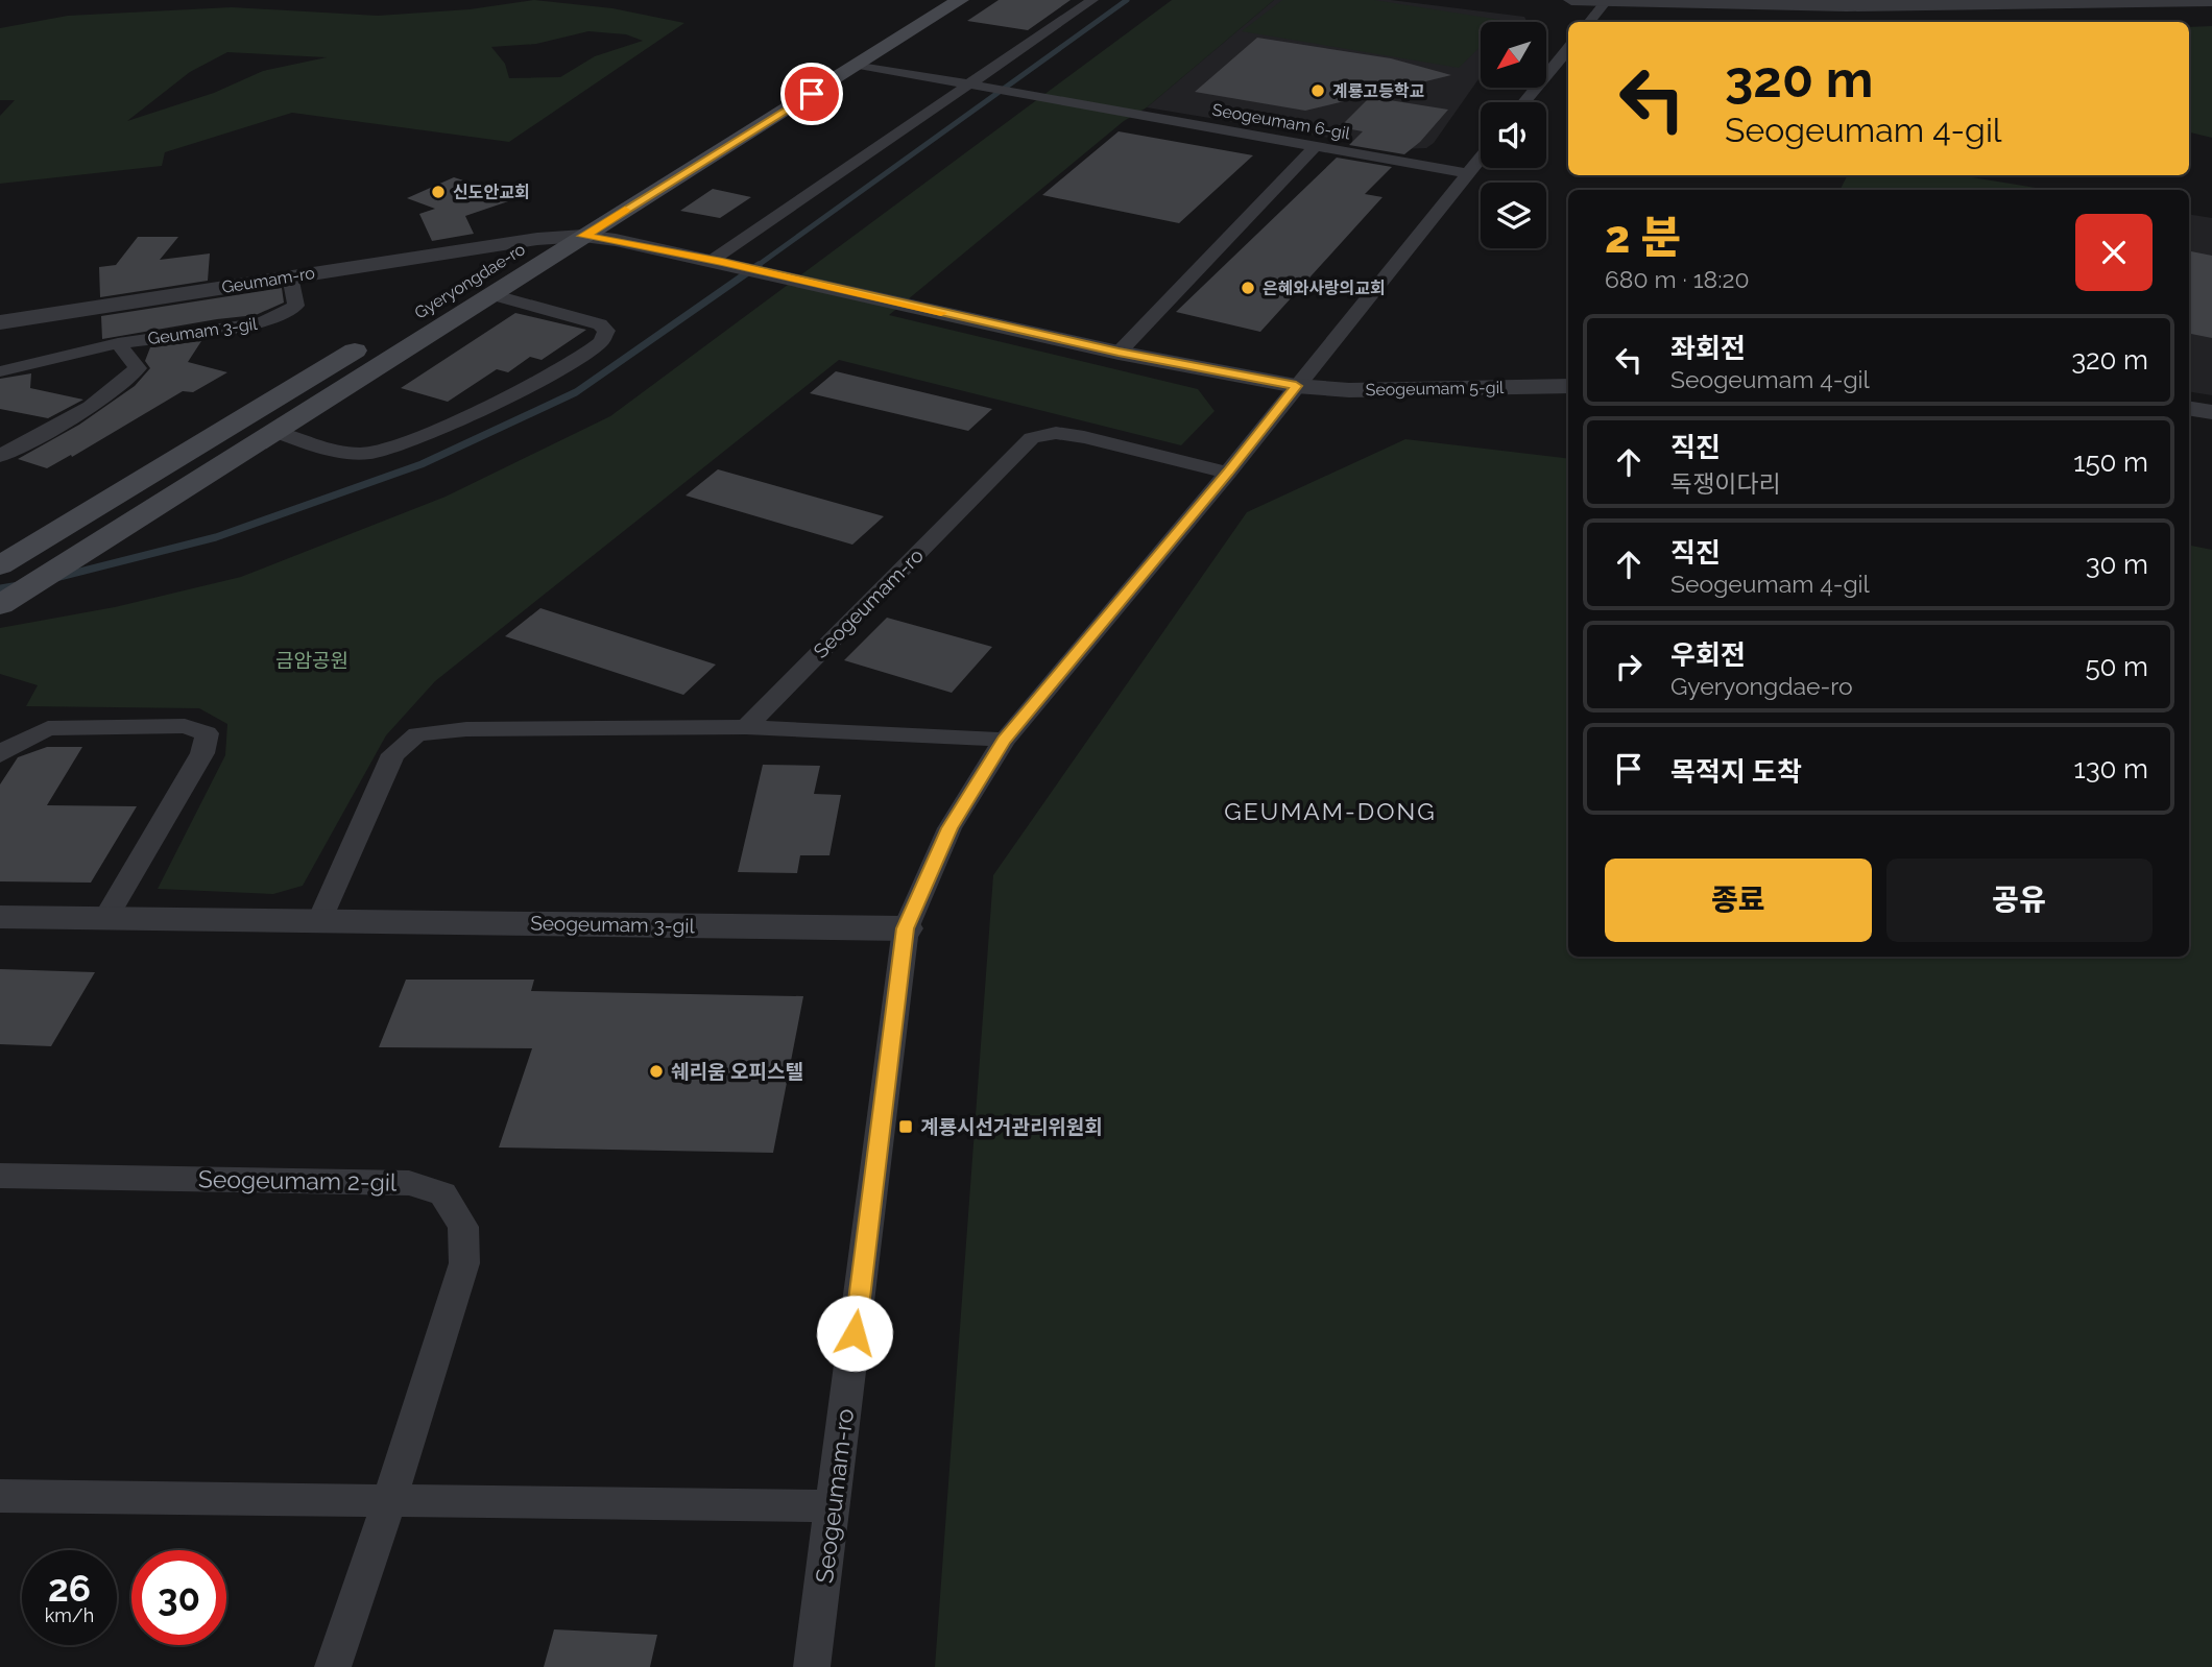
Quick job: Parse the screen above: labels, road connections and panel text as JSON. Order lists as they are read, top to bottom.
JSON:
{
  "streets": {
    "main road": ["Gyeryongdae-ro"],
    "street": [
      "Seogeumam 6-gil",
      "Geumam-ro",
      "Geumam 3-gil",
      "Seogeumam 5-gil",
      "Seogeumam-ro",
      "Seogeumam 3-gil",
      "Seogeumam 2-gil"
    ]
  },
  "crossings": [
    ["Seogeumam 6-gil", "Seogeumam-ro"],
    ["Geumam-ro", "Gyeryongdae-ro"],
    ["Geumam-ro", "Geumam 3-gil"],
    ["Geumam-ro", "Seogeumam 5-gil"],
    ["Seogeumam 5-gil", "Seogeumam-ro"],
    ["Seogeumam-ro", "Seogeumam 3-gil"]
  ],
  "districts": ["GEUMAM-DONG"],
  "parks": ["금암공원"],
  "places": {
    "other": [
      "계룡고등학교",
      "신도안교회",
      "은혜와사랑의교회",
      "쉐리움 오피스텔"
    ],
    "transit": ["계룡시선거관리위원회"]
  },
  "north": "bottom left",
  "page": {
    "turn": ["320 m", "Seogeumam 4-gil"],
    "heading": ["2 분", "680 m · 18:20"],
    "list": [
      {
        "name": "좌회전",
        "note": "Seogeumam 4-gil",
        "value": "320 m"
      },
      {
        "name": "직진",
        "note": "독쟁이다리",
        "value": "150 m"
      },
      {
        "name": "직진",
        "note": "Seogeumam 4-gil",
        "value": "30 m"
      },
      {
        "name": "우회전",
        "note": "Gyeryongdae-ro",
        "value": "50 m"
      },
      {
        "name": "목적지 도착",
        "value": "130 m"
      }
    ],
    "buttons": ["종료", "공유"],
    "speed": "26 km/h",
    "limit": "30"
  }
}
